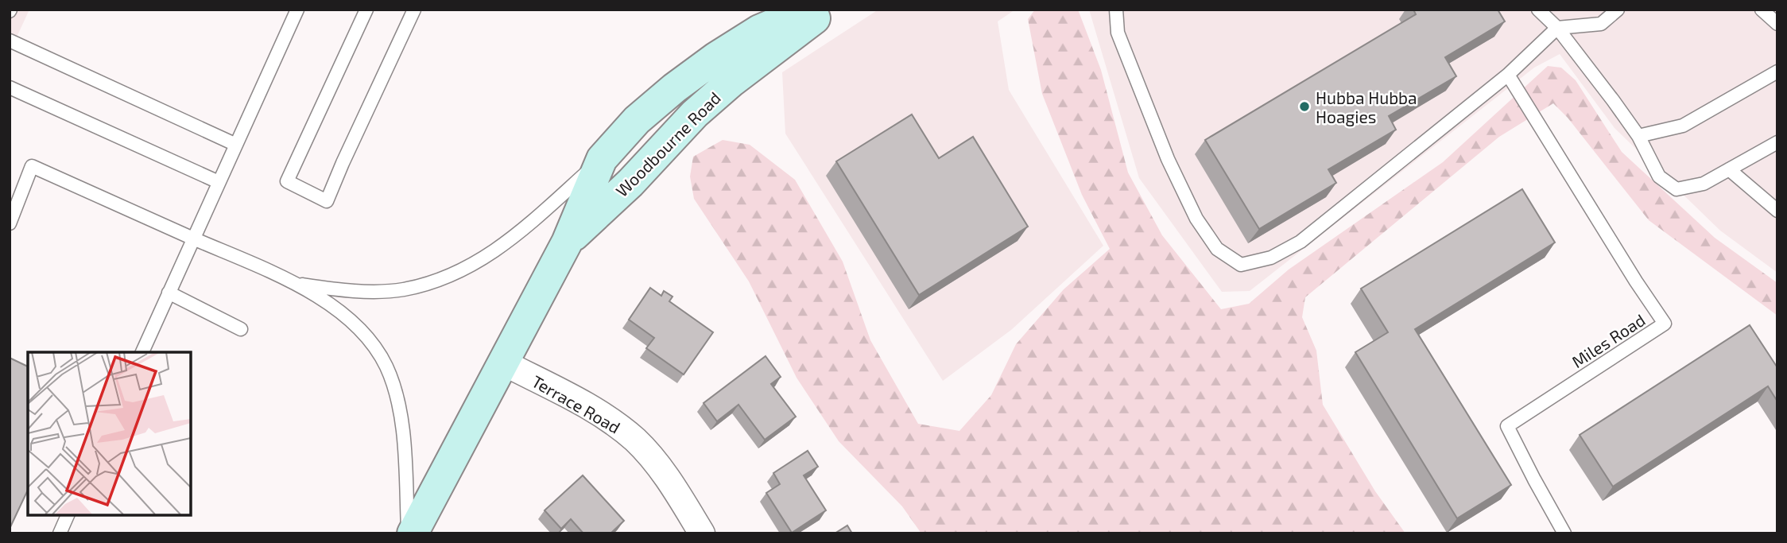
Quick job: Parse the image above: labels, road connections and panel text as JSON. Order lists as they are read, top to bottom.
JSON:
{
  "streets": {
    "main road": ["Woodbourne Road"],
    "street": ["Terrace Road"],
    "lane": ["Miles Road"]
  },
  "crossings": [
    ["Woodbourne Road", "Terrace Road"]
  ],
  "places": ["Hubba Hubba Hoagies"]
}
